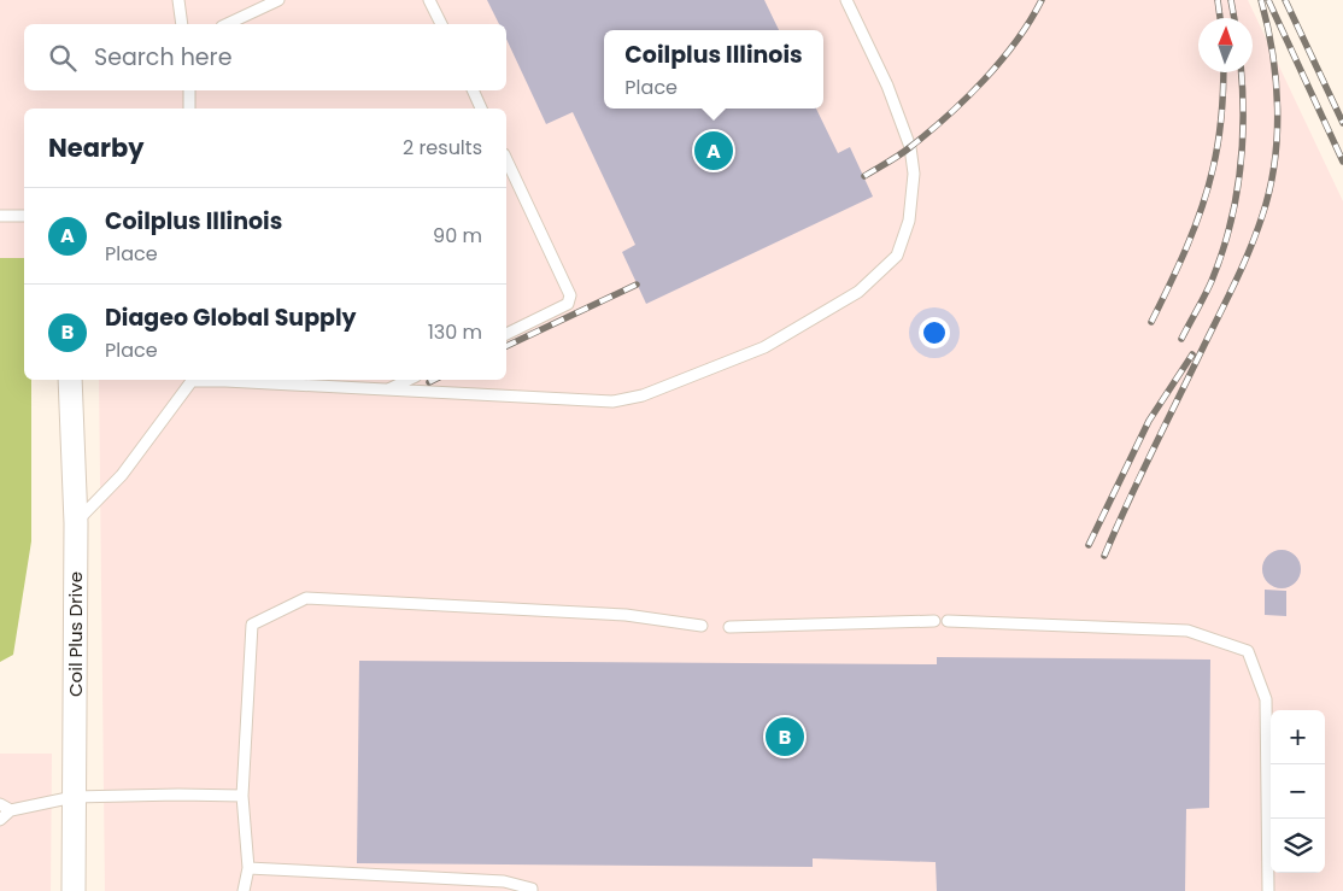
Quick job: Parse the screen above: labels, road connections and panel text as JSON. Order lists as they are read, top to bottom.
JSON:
{
  "streets": {
    "street": ["Coil Plus Drive"]
  },
  "north": "top",
  "page": {
    "search": "Search here",
    "popup": ["Coilplus Illinois", "Place"],
    "heading": ["Nearby", "2 results"],
    "pins": ["A", "B"],
    "list": [
      {
        "mark": "A",
        "name": "Coilplus Illinois",
        "note": "Place",
        "value": "90 m"
      },
      {
        "mark": "B",
        "name": "Diageo Global Supply",
        "note": "Place",
        "value": "130 m"
      }
    ],
    "map_buttons": ["+", "−"]
  }
}
